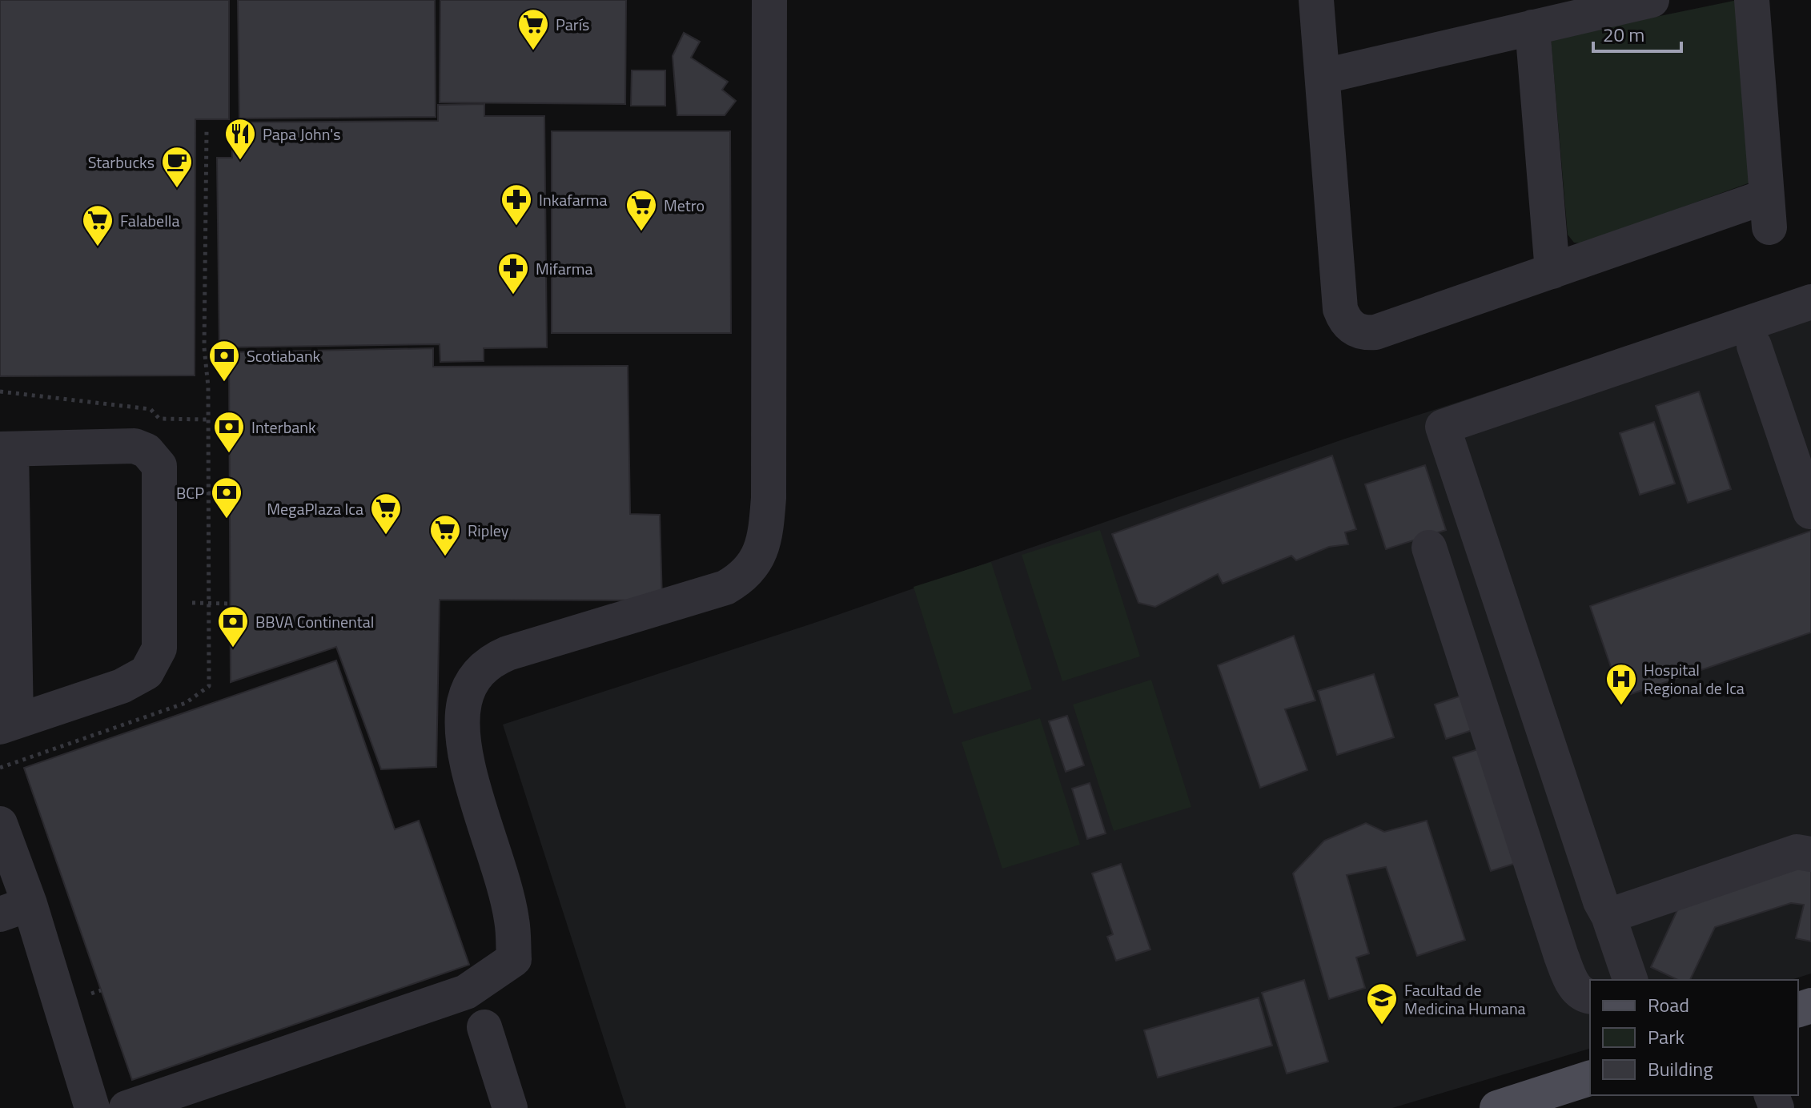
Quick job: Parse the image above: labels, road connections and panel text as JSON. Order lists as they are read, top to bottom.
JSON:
{
  "places": {
    "supermarket": [
      "París",
      "Metro",
      "Falabella",
      "MegaPlaza Ica",
      "Ripley"
    ],
    "restaurant": ["Papa John's"],
    "cafe": ["Starbucks"],
    "pharmacy": ["Inkafarma", "Mifarma"],
    "bank": [
      "Scotiabank",
      "Interbank",
      "BCP",
      "BBVA Continental"
    ],
    "hospital": ["Hospital Regional de Ica"],
    "school or university": ["Facultad de Medicina Humana"]
  },
  "legend": ["Road", "Park", "Building"],
  "scale_bar": "20 m"
}
